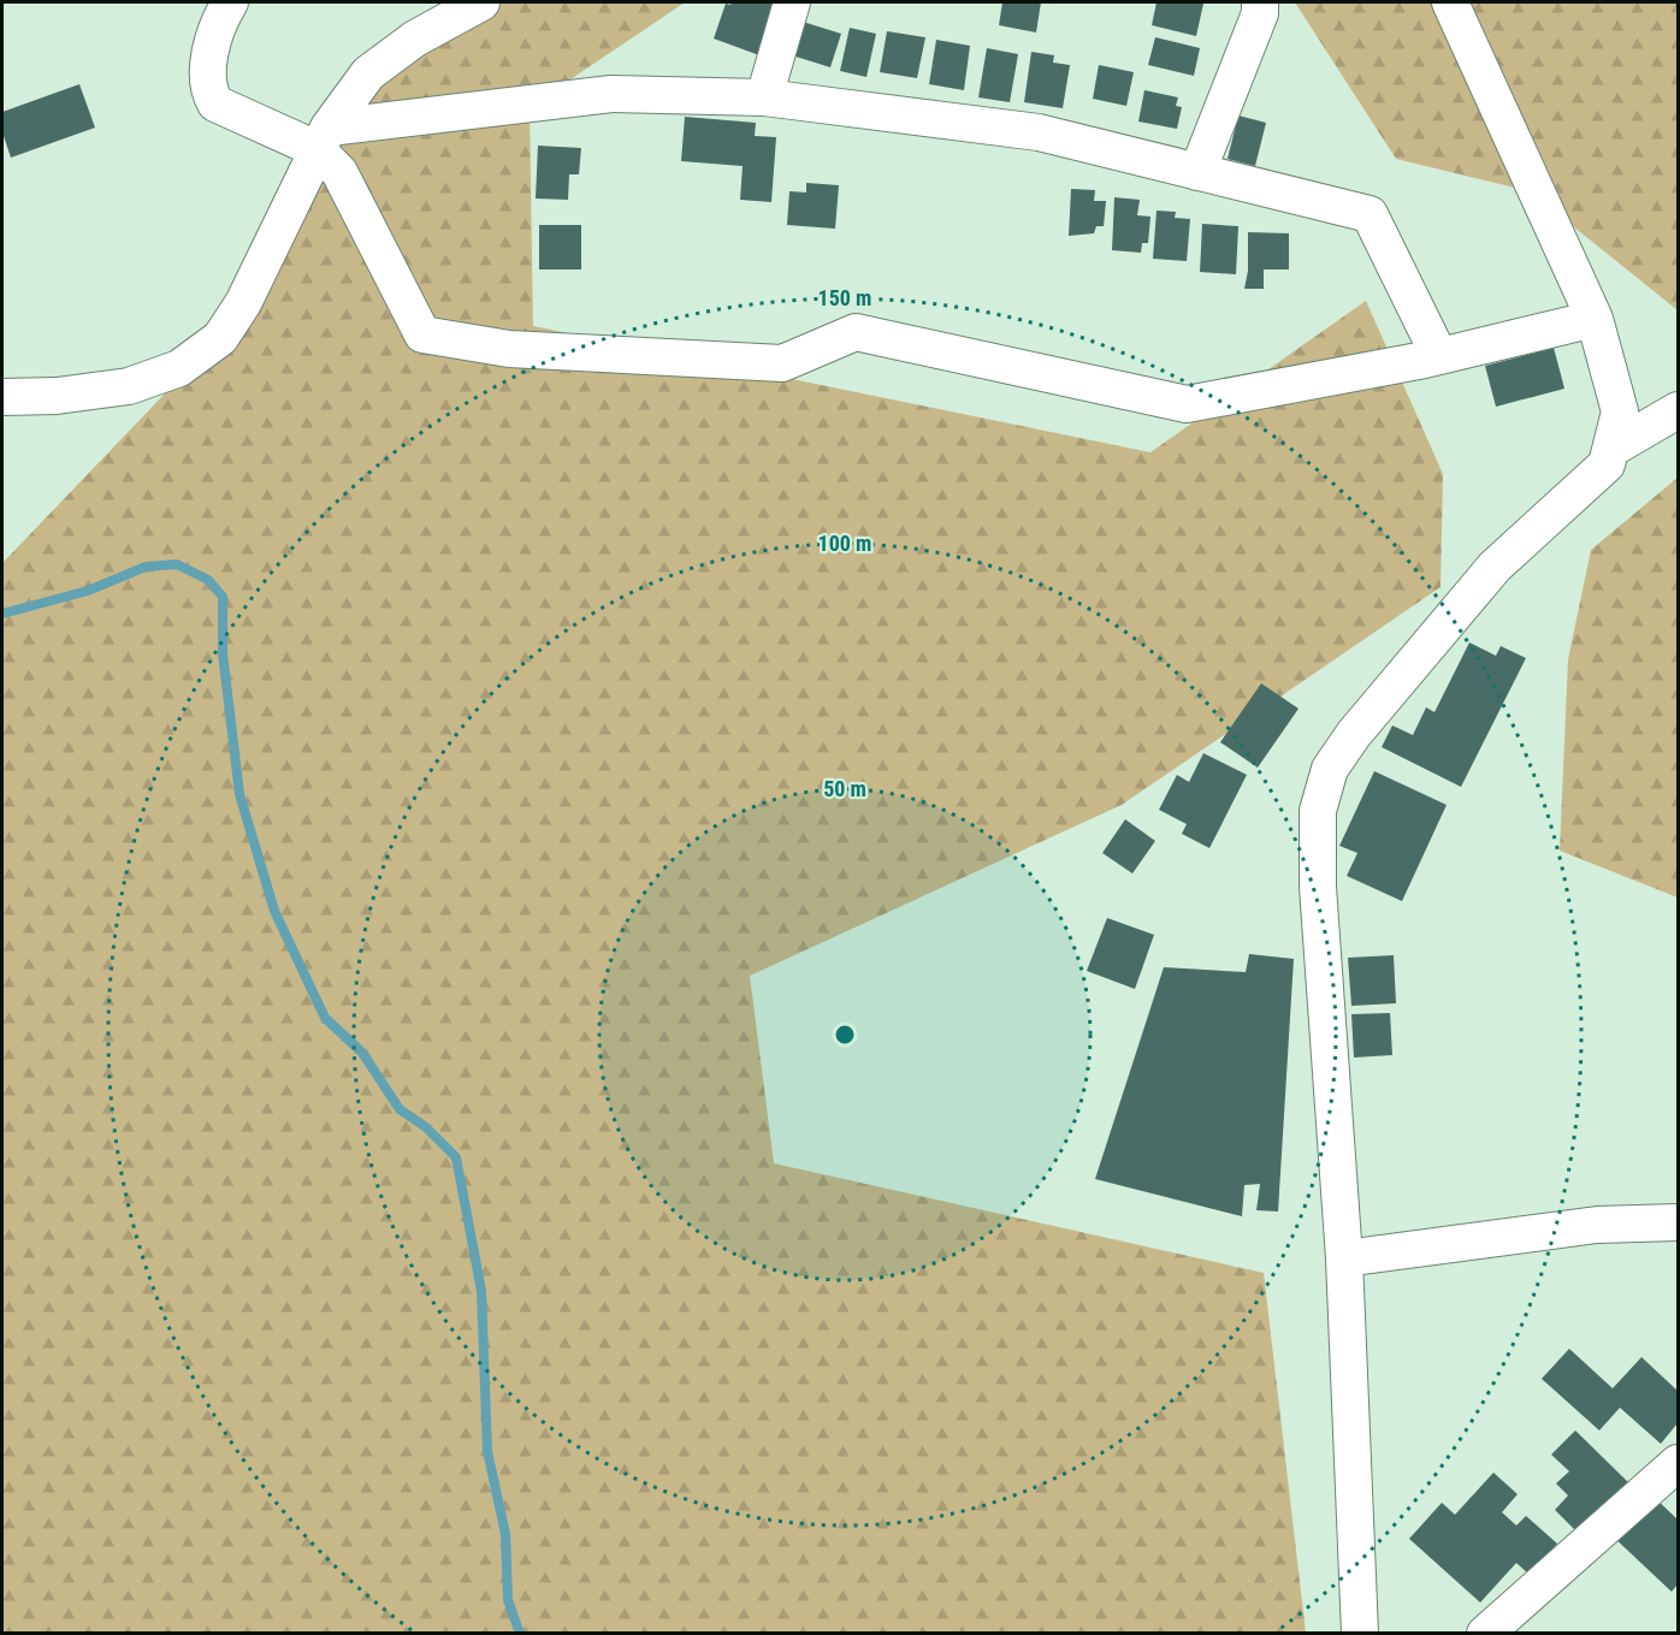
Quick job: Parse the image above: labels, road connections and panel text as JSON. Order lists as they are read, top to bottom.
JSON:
{
  "rings": ["150 m", "100 m", "50 m"]
}
